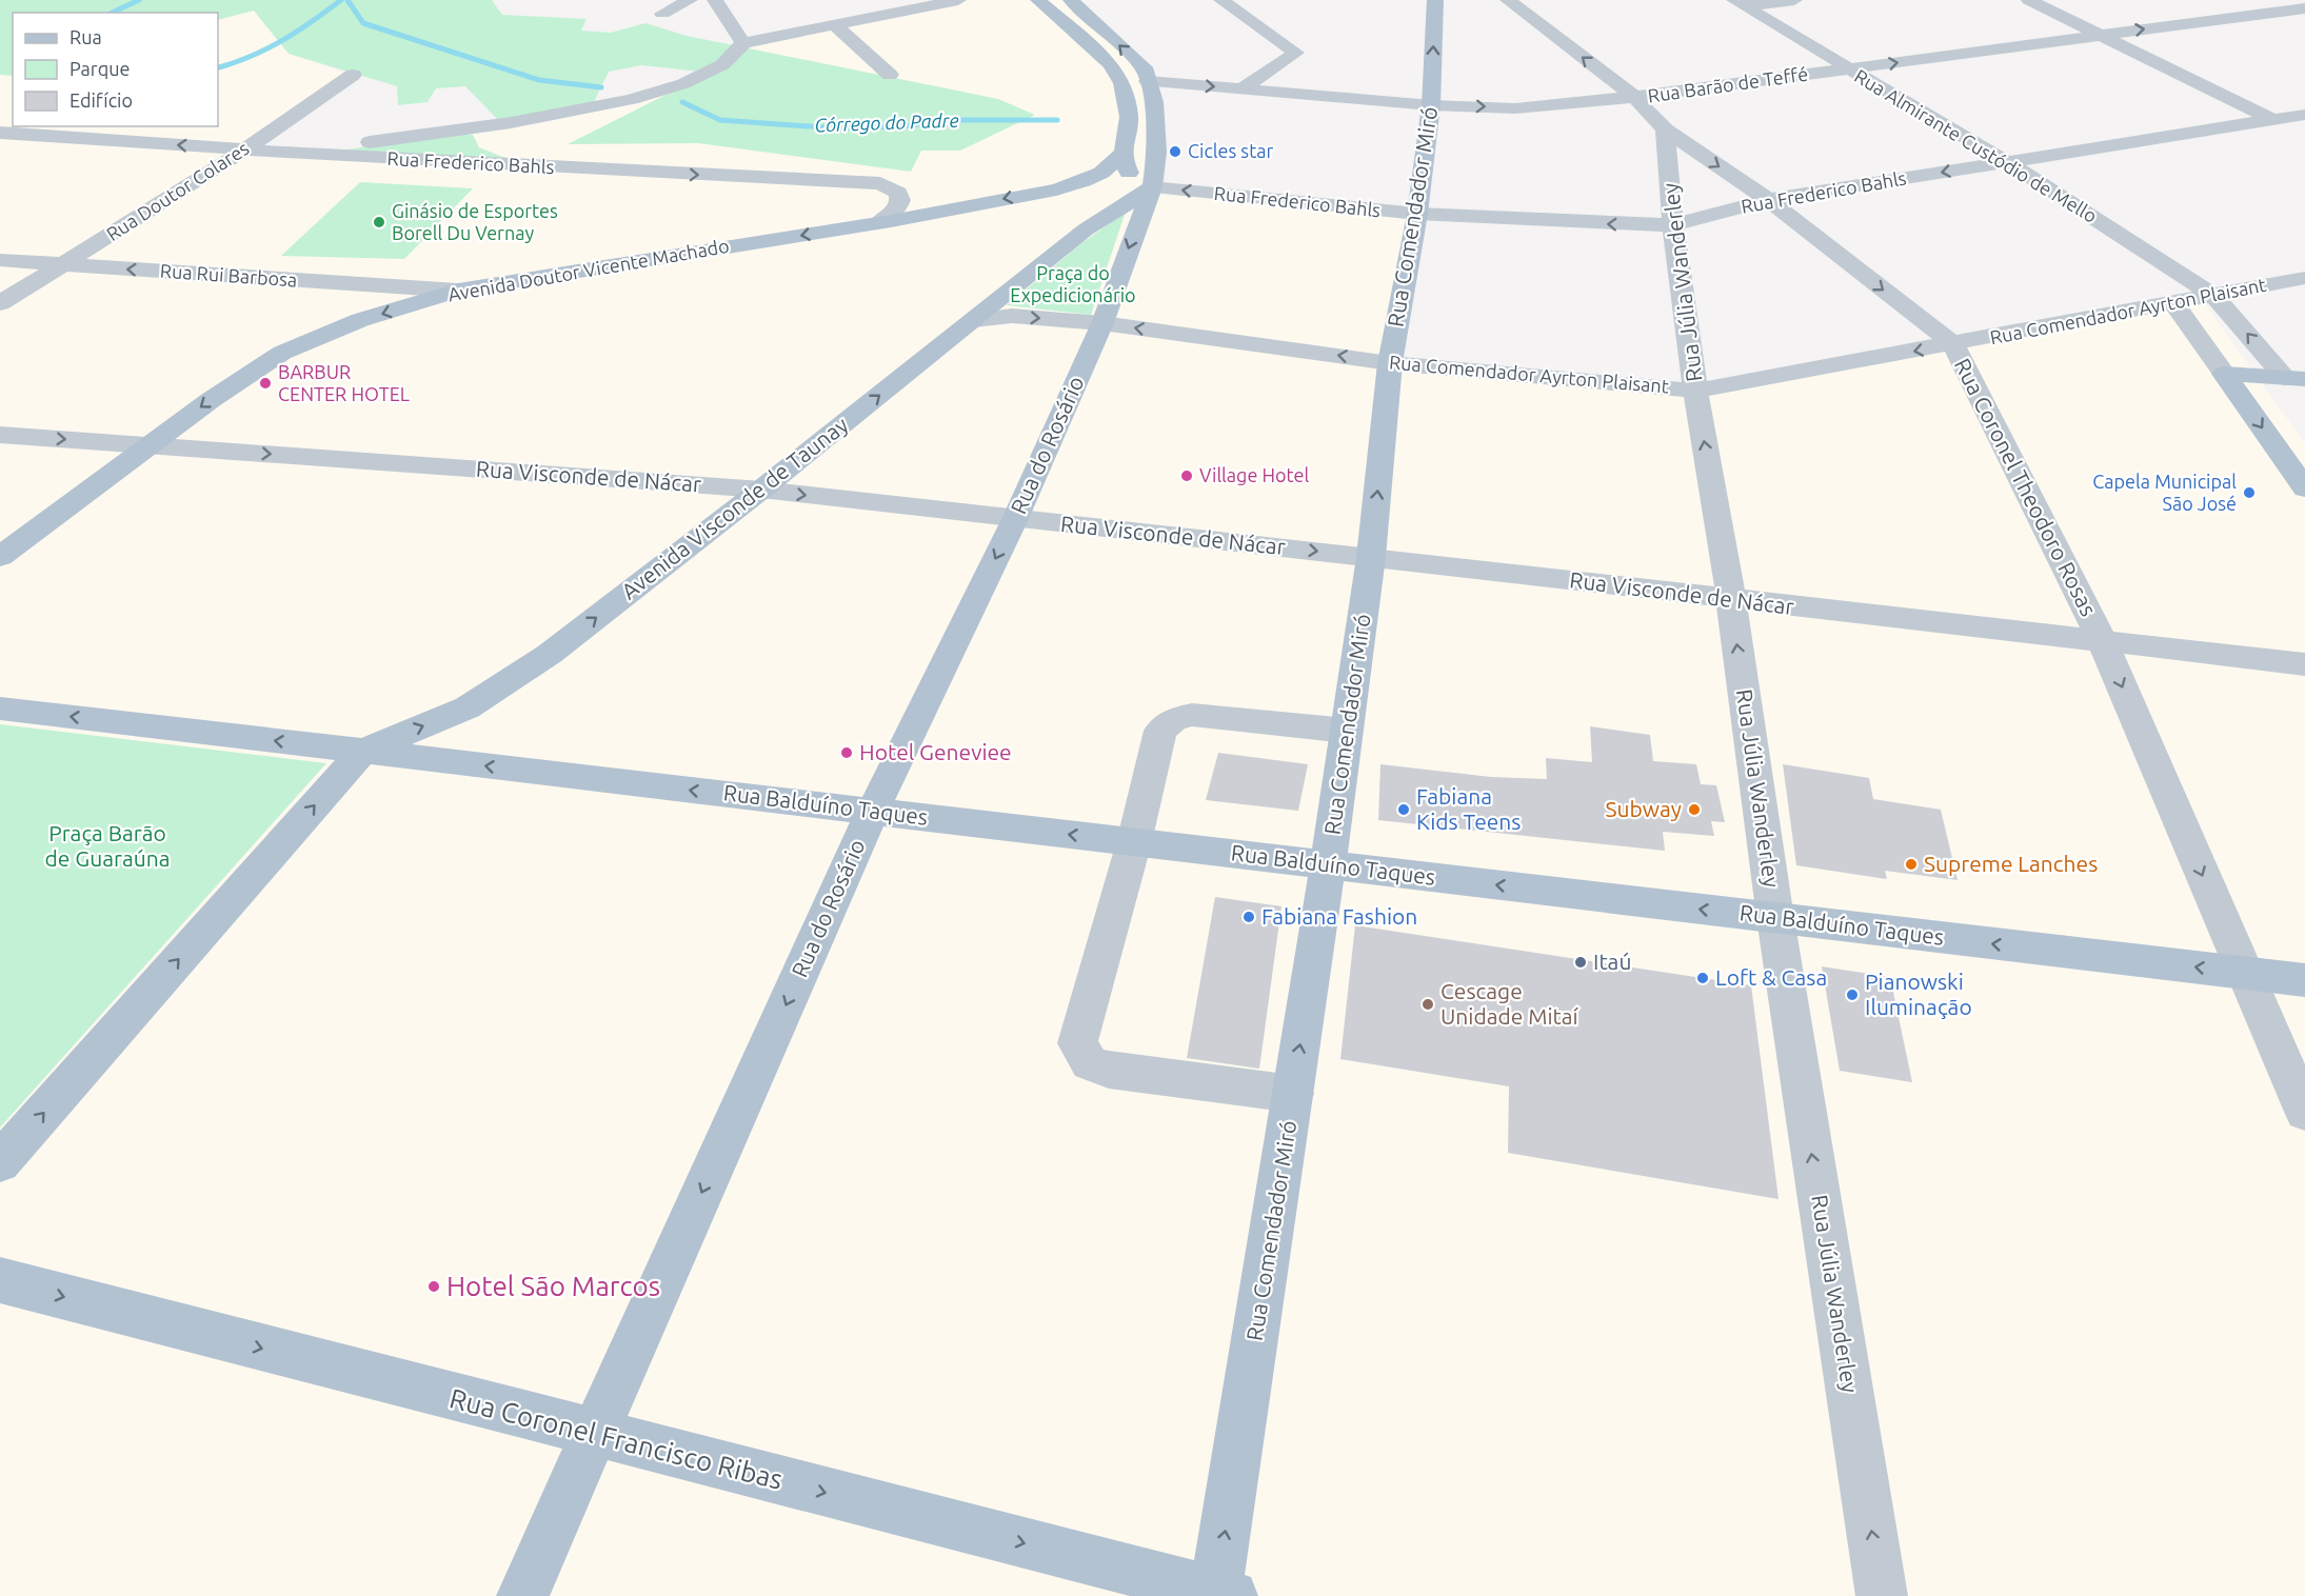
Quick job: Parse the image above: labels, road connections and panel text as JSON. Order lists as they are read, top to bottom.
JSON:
{
  "streets": {
    "main road": [
      "Rua Comendador Miró",
      "Avenida Doutor Vicente Machado",
      "Rua do Rosário",
      "Avenida Visconde de Taunay",
      "Rua Balduíno Taques",
      "Rua Coronel Francisco Ribas"
    ],
    "street": [
      "Rua Barão de Teffé",
      "Rua Almirante Custódio de Mello",
      "Rua Frederico Bahls",
      "Rua Doutor Colares",
      "Rua Rui Barbosa",
      "Rua Júlia Wanderley",
      "Rua Comendador Ayrton Plaisant",
      "Rua Visconde de Nácar",
      "Rua Coronel Theodoro Rosas"
    ]
  },
  "crossings": [
    ["Rua Barão de Teffé", "Rua Almirante Custódio de Mello"],
    ["Rua Barão de Teffé", "Rua Comendador Miró"],
    ["Rua Barão de Teffé", "Rua Coronel Theodoro Rosas"],
    ["Rua Almirante Custódio de Mello", "Rua Frederico Bahls"],
    ["Rua Almirante Custódio de Mello", "Rua Comendador Ayrton Plaisant"],
    ["Rua Frederico Bahls", "Rua Doutor Colares"],
    ["Rua Frederico Bahls", "Rua Comendador Miró"],
    ["Rua Frederico Bahls", "Avenida Doutor Vicente Machado"],
    ["Rua Frederico Bahls", "Rua Júlia Wanderley"],
    ["Rua Frederico Bahls", "Rua do Rosário"],
    ["Rua Frederico Bahls", "Rua Coronel Theodoro Rosas"],
    ["Rua Frederico Bahls", "Avenida Visconde de Taunay"],
    ["Rua Doutor Colares", "Rua Rui Barbosa"],
    ["Rua Comendador Miró", "Rua Comendador Ayrton Plaisant"],
    ["Rua Comendador Miró", "Rua Visconde de Nácar"],
    ["Rua Comendador Miró", "Rua Balduíno Taques"],
    ["Rua Comendador Miró", "Rua Coronel Francisco Ribas"],
    ["Avenida Doutor Vicente Machado", "Rua Rui Barbosa"],
    ["Avenida Doutor Vicente Machado", "Rua Visconde de Nácar"],
    ["Rua Júlia Wanderley", "Rua Comendador Ayrton Plaisant"],
    ["Rua Júlia Wanderley", "Rua Visconde de Nácar"],
    ["Rua Júlia Wanderley", "Rua Coronel Theodoro Rosas"],
    ["Rua Júlia Wanderley", "Rua Balduíno Taques"],
    ["Rua Comendador Ayrton Plaisant", "Rua do Rosário"],
    ["Rua Comendador Ayrton Plaisant", "Rua Coronel Theodoro Rosas"],
    ["Rua Comendador Ayrton Plaisant", "Avenida Visconde de Taunay"],
    ["Rua do Rosário", "Rua Visconde de Nácar"],
    ["Rua do Rosário", "Avenida Visconde de Taunay"],
    ["Rua do Rosário", "Rua Balduíno Taques"],
    ["Rua do Rosário", "Rua Coronel Francisco Ribas"],
    ["Rua Visconde de Nácar", "Rua Coronel Theodoro Rosas"],
    ["Rua Visconde de Nácar", "Avenida Visconde de Taunay"],
    ["Rua Coronel Theodoro Rosas", "Rua Balduíno Taques"],
    ["Avenida Visconde de Taunay", "Rua Balduíno Taques"]
  ],
  "one_way": [
    "Rua Barão de Teffé",
    "Rua Comendador Miró",
    "Avenida Doutor Vicente Machado",
    "Rua Júlia Wanderley",
    "Rua do Rosário",
    "Rua Visconde de Nácar",
    "Avenida Visconde de Taunay",
    "Rua Balduíno Taques",
    "Rua Coronel Francisco Ribas"
  ],
  "water": ["Córrego do Padre"],
  "parks": ["Praça do Expedicionário", "Praça Barão de Guaraúna"],
  "places": [
    "Cicles star",
    "Ginásio de Esportes Borell Du Vernay",
    "BARBUR CENTER HOTEL",
    "Village Hotel",
    "Capela Municipal São José",
    "Hotel Geneviee",
    "Fabiana Kids Teens",
    "Subway",
    "Supreme Lanches",
    "Fabiana Fashion",
    "Itaú",
    "Loft & Casa",
    "Pianowski Iluminação",
    "Cescage Unidade Mitaí",
    "Hotel São Marcos"
  ],
  "legend": ["Rua", "Parque", "Edifício"]
}
